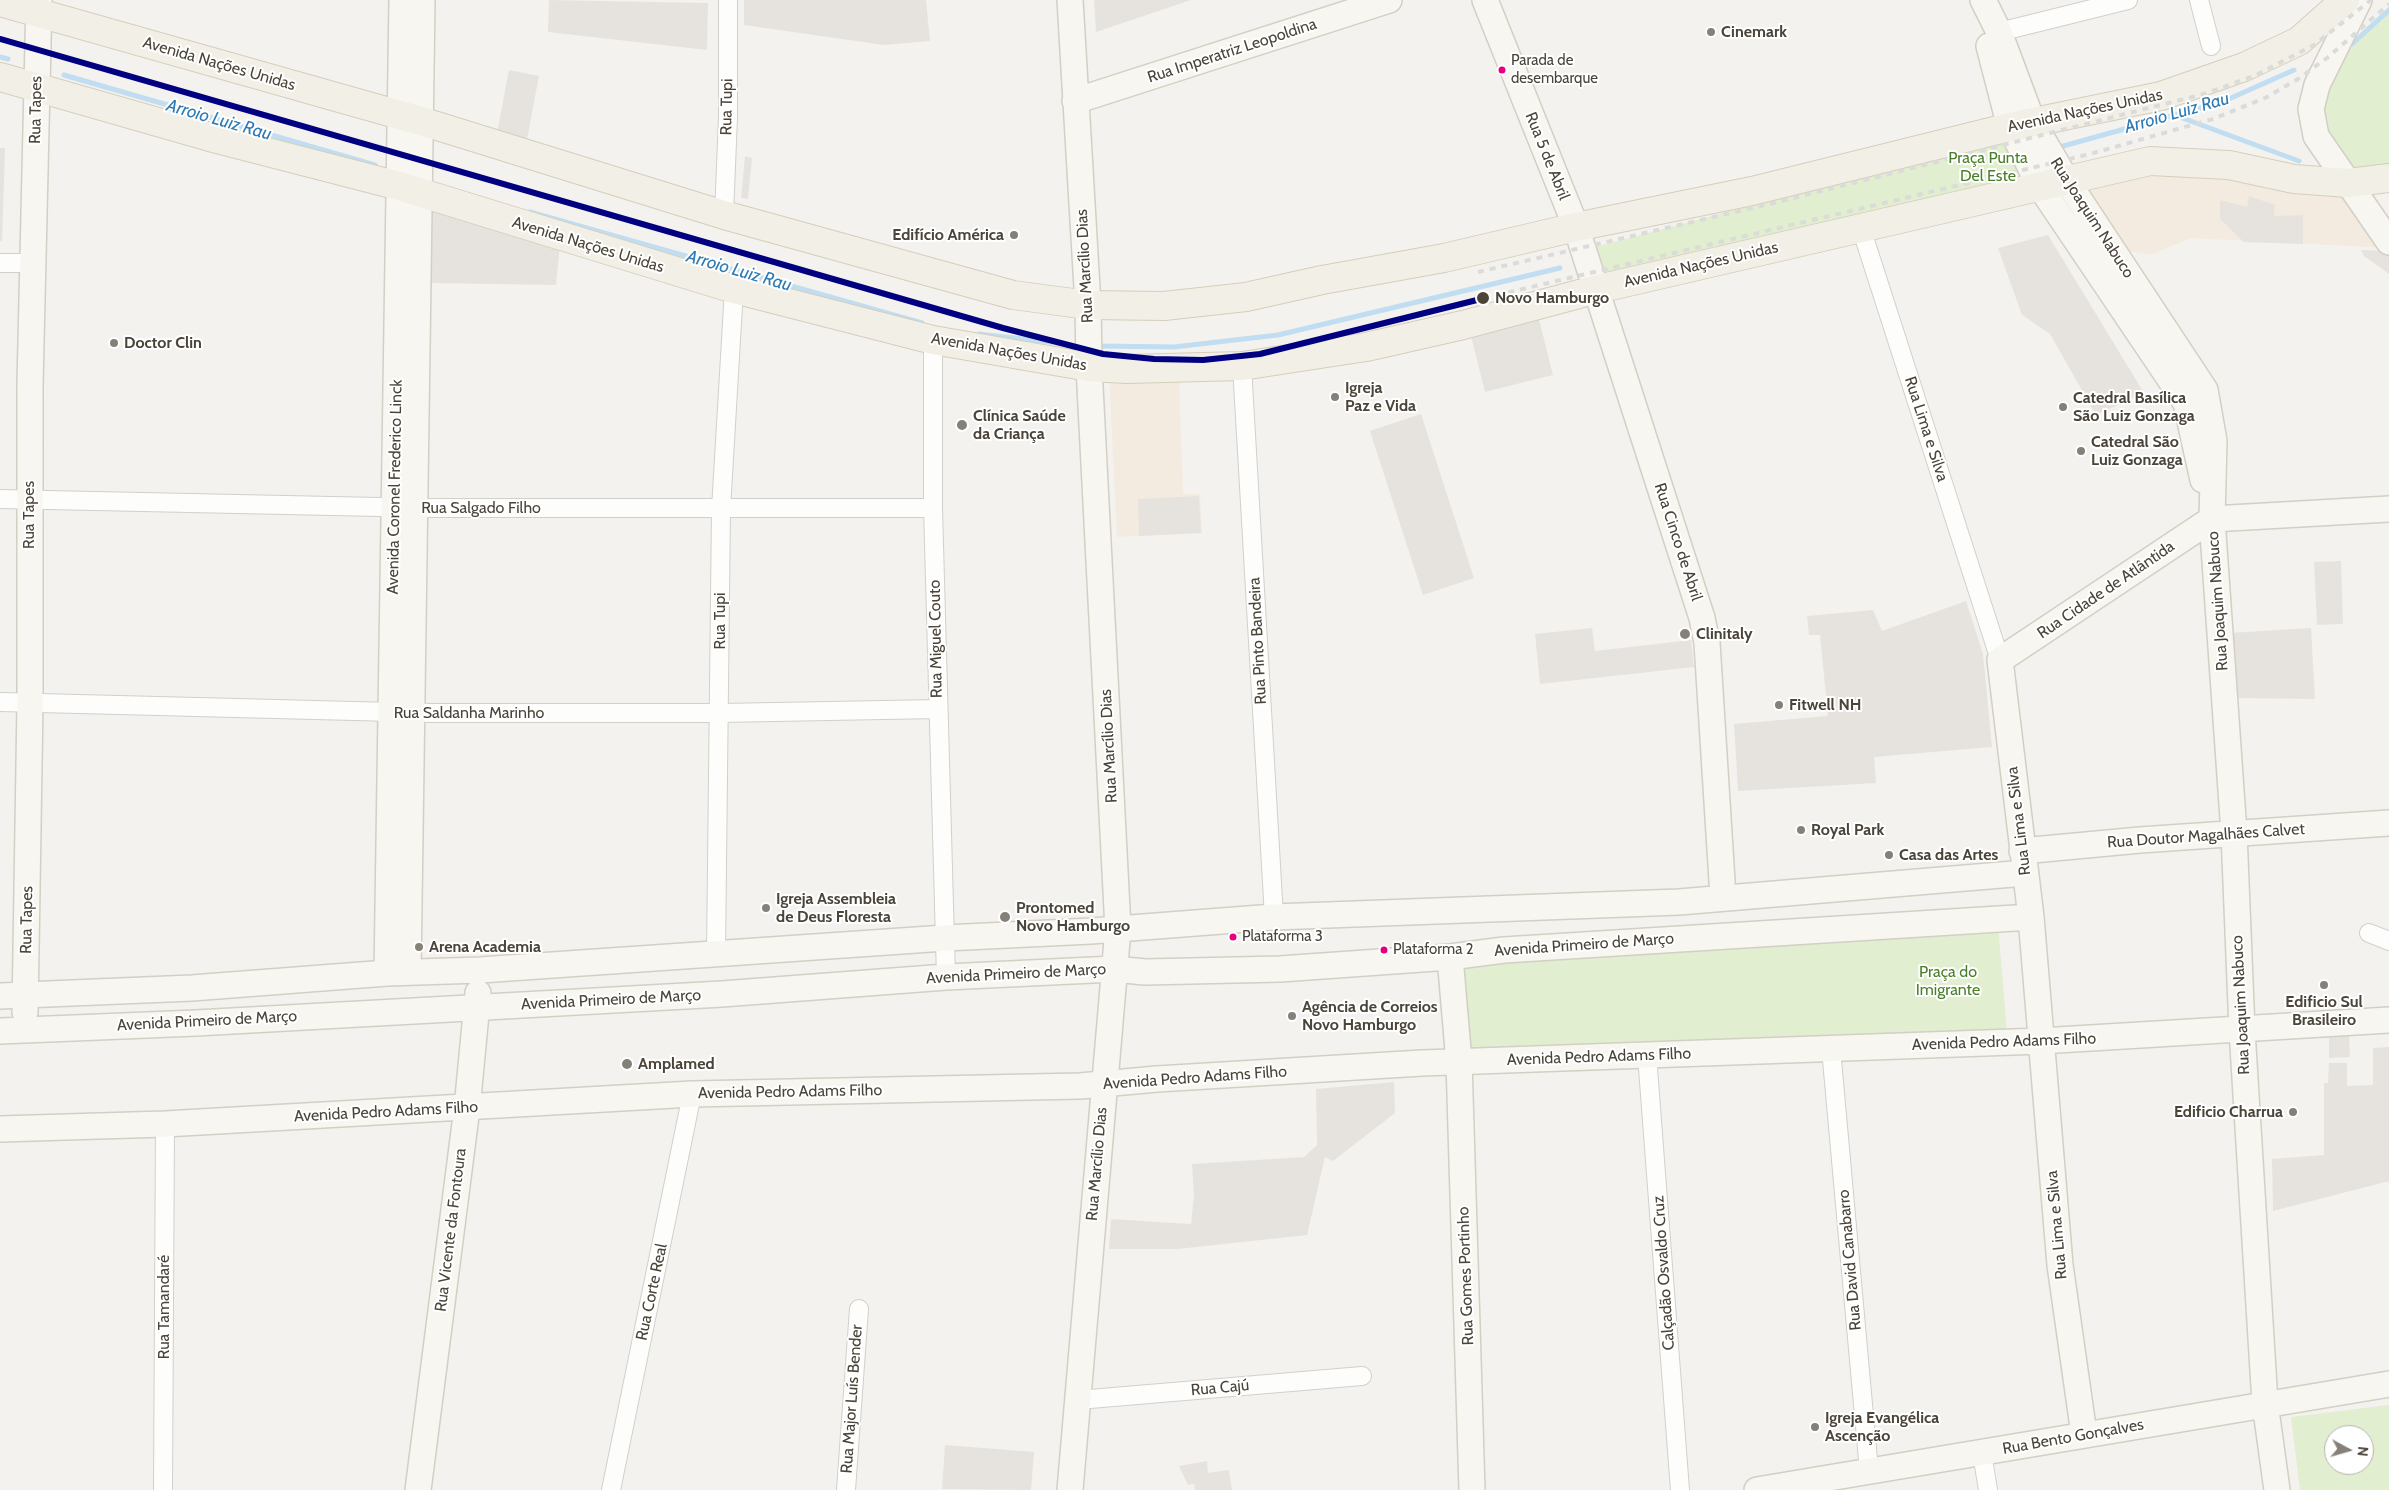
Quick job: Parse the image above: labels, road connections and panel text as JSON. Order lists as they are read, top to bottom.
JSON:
{
  "streets": {
    "main road": ["Avenida Nações Unidas"],
    "street": [
      "Rua Imperatriz Leopoldina",
      "Rua Tupi",
      "Rua Tapes",
      "Rua 5 de Abril",
      "Rua Joaquim Nabuco",
      "Rua Marcílio Dias",
      "Rua Lima e Silva",
      "Avenida Coronel Frederico Linck",
      "Rua Salgado Filho",
      "Rua Cinco de Abril",
      "Rua Cidade de Atlântida",
      "Rua Miguel Couto",
      "Rua Pinto Bandeira",
      "Rua Saldanha Marinho",
      "Rua Doutor Magalhães Calvet",
      "Avenida Primeiro de Março",
      "Avenida Pedro Adams Filho",
      "Rua Vicente da Fontoura",
      "Rua David Canabarro",
      "Calçadão Osvaldo Cruz",
      "Rua Gomes Portinho",
      "Rua Corte Real",
      "Rua Tamandaré",
      "Rua Cajú",
      "Rua Major Luís Bender",
      "Rua Bento Gonçalves"
    ]
  },
  "crossings": [
    ["Rua Imperatriz Leopoldina", "Rua Marcílio Dias"],
    ["Avenida Nações Unidas", "Rua Tupi"],
    ["Avenida Nações Unidas", "Rua Tapes"],
    ["Avenida Nações Unidas", "Rua 5 de Abril"],
    ["Avenida Nações Unidas", "Rua Joaquim Nabuco"],
    ["Avenida Nações Unidas", "Rua Marcílio Dias"],
    ["Avenida Nações Unidas", "Rua Lima e Silva"],
    ["Avenida Nações Unidas", "Avenida Coronel Frederico Linck"],
    ["Avenida Nações Unidas", "Rua Cinco de Abril"],
    ["Avenida Nações Unidas", "Rua Miguel Couto"],
    ["Avenida Nações Unidas", "Rua Pinto Bandeira"],
    ["Rua Tupi", "Rua Salgado Filho"],
    ["Rua Tupi", "Rua Saldanha Marinho"],
    ["Rua Tupi", "Avenida Primeiro de Março"],
    ["Rua Tapes", "Rua Salgado Filho"],
    ["Rua Tapes", "Rua Saldanha Marinho"],
    ["Rua Tapes", "Avenida Primeiro de Março"],
    ["Rua 5 de Abril", "Rua Cinco de Abril"],
    ["Rua Joaquim Nabuco", "Rua Cidade de Atlântida"],
    ["Rua Joaquim Nabuco", "Rua Doutor Magalhães Calvet"],
    ["Rua Joaquim Nabuco", "Avenida Pedro Adams Filho"],
    ["Rua Joaquim Nabuco", "Rua Bento Gonçalves"],
    ["Rua Marcílio Dias", "Avenida Primeiro de Março"],
    ["Rua Marcílio Dias", "Avenida Pedro Adams Filho"],
    ["Rua Marcílio Dias", "Rua Cajú"],
    ["Rua Lima e Silva", "Rua Cidade de Atlântida"],
    ["Rua Lima e Silva", "Rua Doutor Magalhães Calvet"],
    ["Rua Lima e Silva", "Avenida Primeiro de Março"],
    ["Rua Lima e Silva", "Avenida Pedro Adams Filho"],
    ["Rua Lima e Silva", "Rua Bento Gonçalves"],
    ["Avenida Coronel Frederico Linck", "Rua Salgado Filho"],
    ["Avenida Coronel Frederico Linck", "Rua Saldanha Marinho"],
    ["Avenida Coronel Frederico Linck", "Avenida Primeiro de Março"],
    ["Rua Salgado Filho", "Rua Miguel Couto"],
    ["Rua Cinco de Abril", "Avenida Primeiro de Março"],
    ["Rua Miguel Couto", "Rua Saldanha Marinho"],
    ["Rua Miguel Couto", "Avenida Primeiro de Março"],
    ["Rua Pinto Bandeira", "Avenida Primeiro de Março"],
    ["Rua Doutor Magalhães Calvet", "Avenida Primeiro de Março"],
    ["Avenida Primeiro de Março", "Rua Vicente da Fontoura"],
    ["Avenida Primeiro de Março", "Rua Gomes Portinho"],
    ["Avenida Pedro Adams Filho", "Rua Vicente da Fontoura"],
    ["Avenida Pedro Adams Filho", "Rua David Canabarro"],
    ["Avenida Pedro Adams Filho", "Calçadão Osvaldo Cruz"],
    ["Avenida Pedro Adams Filho", "Rua Gomes Portinho"],
    ["Avenida Pedro Adams Filho", "Rua Corte Real"],
    ["Avenida Pedro Adams Filho", "Rua Tamandaré"],
    ["Rua David Canabarro", "Rua Bento Gonçalves"]
  ],
  "water": ["Arroio Luiz Rau"],
  "parks": ["Praça Punta Del Este", "Praça do Imigrante"],
  "places": [
    "Cinemark",
    "Parada de desembarque",
    "Edifício América",
    "Novo Hamburgo",
    "Doctor Clin",
    "Igreja Paz e Vida",
    "Catedral Basílica São Luiz Gonzaga",
    "Clínica Saúde da Criança",
    "Catedral São Luiz Gonzaga",
    "Clinitaly",
    "Fitwell NH",
    "Royal Park",
    "Casa das Artes",
    "Igreja Assembleia de Deus Floresta",
    "Prontomed Novo Hamburgo",
    "Plataforma 3",
    "Arena Academia",
    "Plataforma 2",
    "Edificio Sul Brasileiro",
    "Agência de Correios Novo Hamburgo",
    "Amplamed",
    "Edificio Charrua",
    "Igreja Evangélica Ascenção"
  ],
  "north": "right"
}
